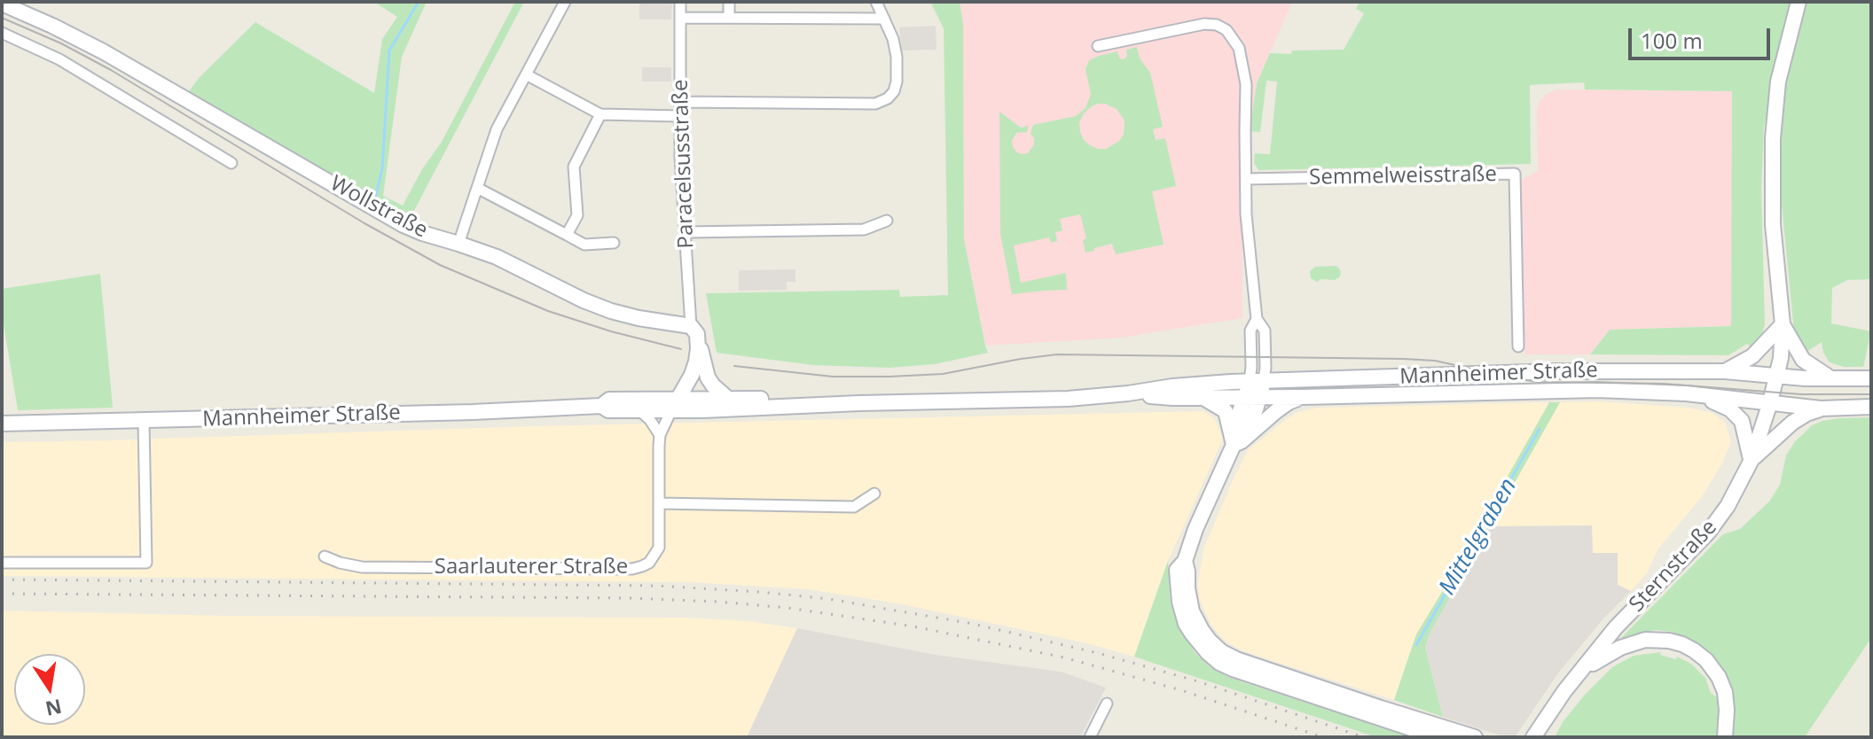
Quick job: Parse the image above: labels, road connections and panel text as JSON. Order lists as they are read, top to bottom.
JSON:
{
  "streets": {
    "street": [
      "Paracelsusstraße",
      "Semmelweisstraße",
      "Wollstraße",
      "Mannheimer Straße",
      "Sternstraße",
      "Saarlauterer Straße"
    ]
  },
  "crossings": [
    ["Paracelsusstraße", "Wollstraße"],
    ["Mannheimer Straße", "Sternstraße"],
    ["Mannheimer Straße", "Saarlauterer Straße"]
  ],
  "water": ["Mittelgraben"],
  "scale_bar": "100 m",
  "north": "bottom"
}
